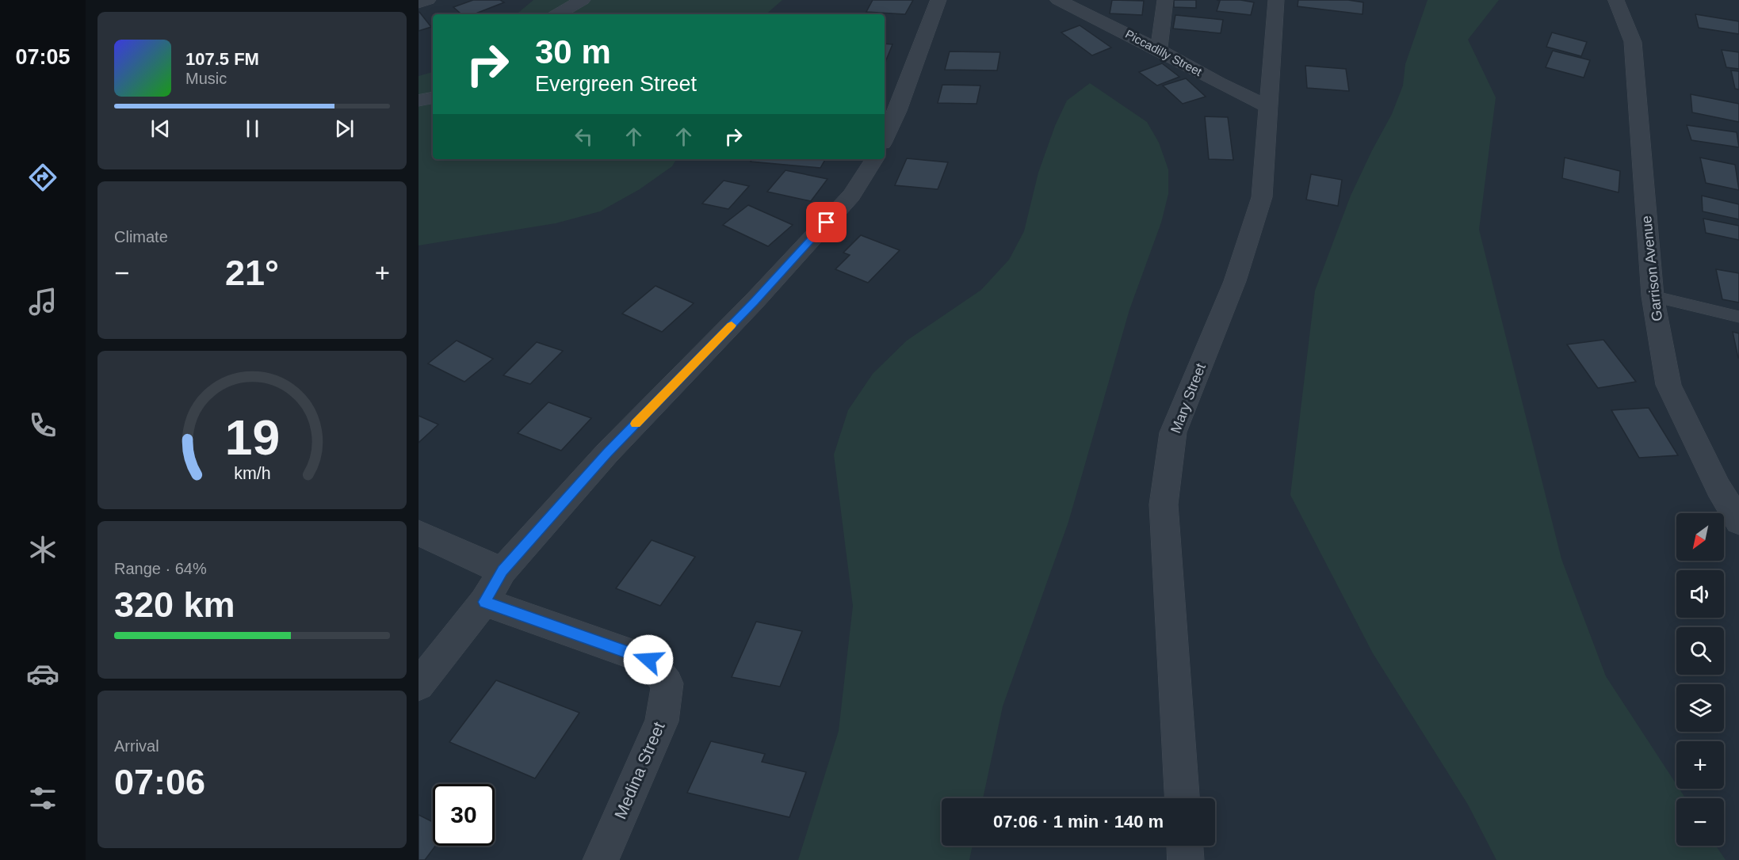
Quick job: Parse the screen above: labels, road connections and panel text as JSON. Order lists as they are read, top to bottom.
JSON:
{
  "streets": {
    "street": [
      "Piccadilly Street",
      "Garrison Avenue",
      "Mary Street",
      "Medina Street"
    ]
  },
  "crossings": [
    ["Piccadilly Street", "Mary Street"]
  ],
  "north": "bottom left",
  "page": {
    "tabs": "07:05",
    "turn": ["30 m", "Evergreen Street"],
    "song": ["107.5 FM", "Music"],
    "tile": [
      "Climate",
      ["Range · 64%", "320 km"],
      ["Arrival", "07:06"]
    ],
    "heat": ["−", "21°", "+"],
    "map_buttons": ["+", "−"],
    "limit": "30",
    "trip": "07:06 · 1 min · 140 m",
    "gauge": ["19", "km/h"]
  }
}
